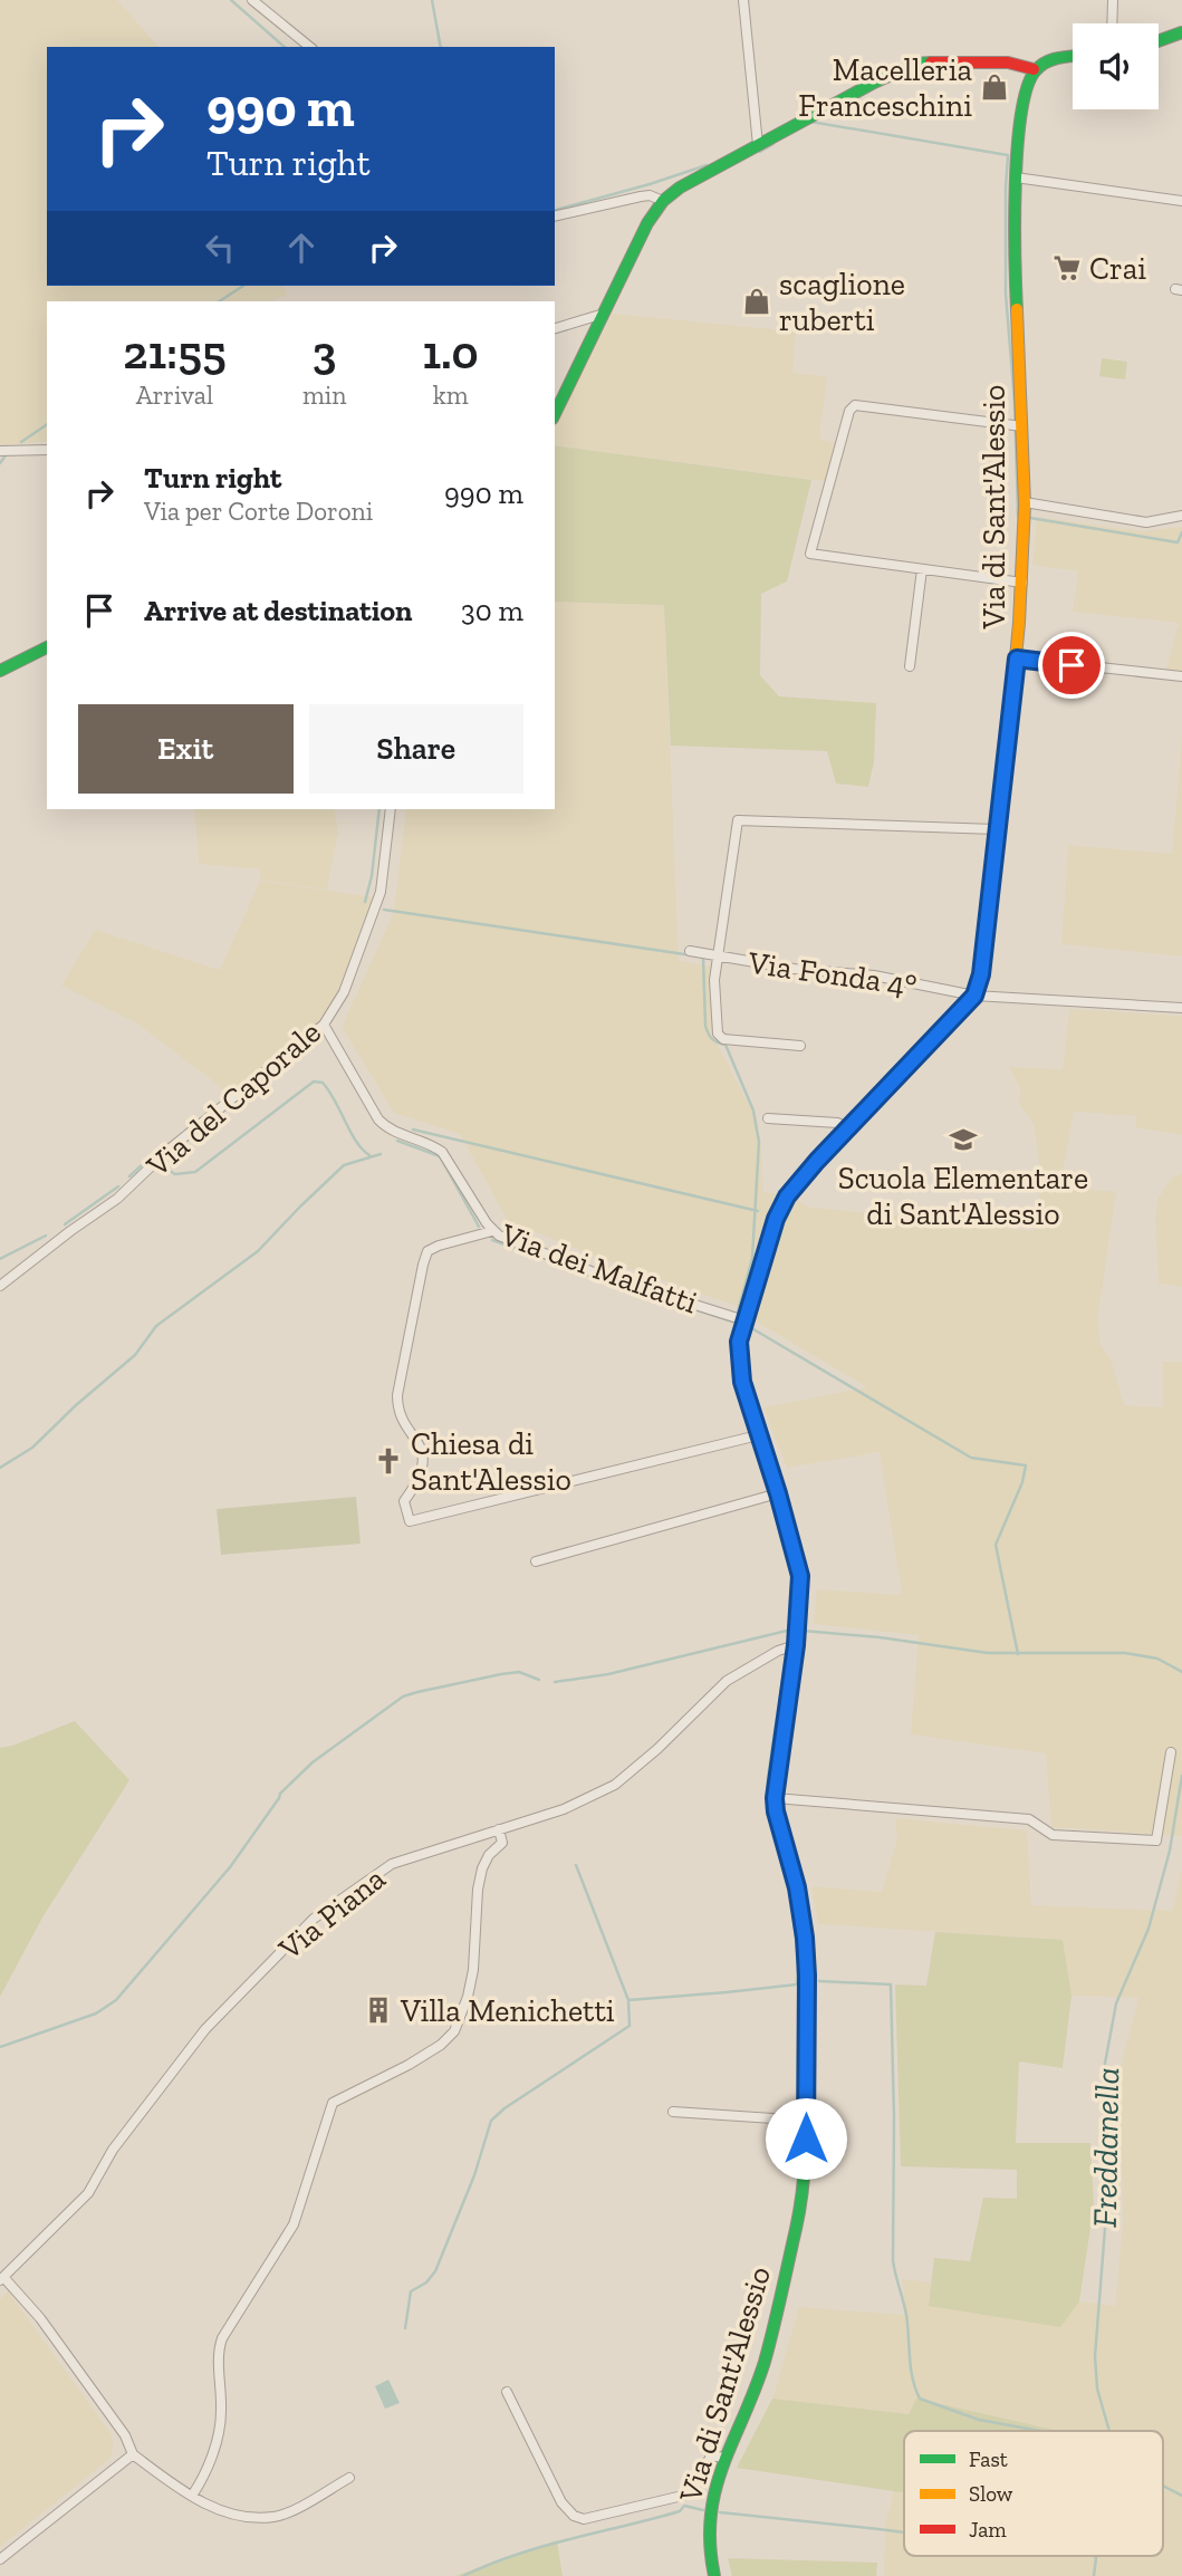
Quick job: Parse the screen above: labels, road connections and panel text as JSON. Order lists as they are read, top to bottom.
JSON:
{
  "streets": {
    "street": [
      "Via di Sant'Alessio",
      "Via Fonda 4°",
      "Via del Caporale",
      "Via dei Malfatti",
      "Via Piana"
    ]
  },
  "crossings": [
    ["Via di Sant'Alessio", "Via Fonda 4°"],
    ["Via di Sant'Alessio", "Via dei Malfatti"],
    ["Via di Sant'Alessio", "Via Piana"],
    ["Via del Caporale", "Via dei Malfatti"]
  ],
  "water": ["Freddanella"],
  "places": {
    "shop": ["Macelleria Franceschini", "scaglione ruberti"],
    "supermarket": ["Crai"],
    "school or university": ["Scuola Elementare di Sant'Alessio"],
    "church": ["Chiesa di Sant'Alessio"],
    "building": ["Villa Menichetti"]
  },
  "legend": ["Fast", "Slow", "Jam"],
  "page": {
    "turn": ["990 m", "Turn right"],
    "eta": [
      "21:55",
      "Arrival",
      "3",
      "min",
      "1.0",
      "km"
    ],
    "list": [
      {
        "name": "Turn right",
        "note": "Via per Corte Doroni",
        "value": "990 m"
      },
      {
        "name": "Arrive at destination",
        "value": "30 m"
      }
    ],
    "buttons": ["Exit", "Share"]
  }
}
